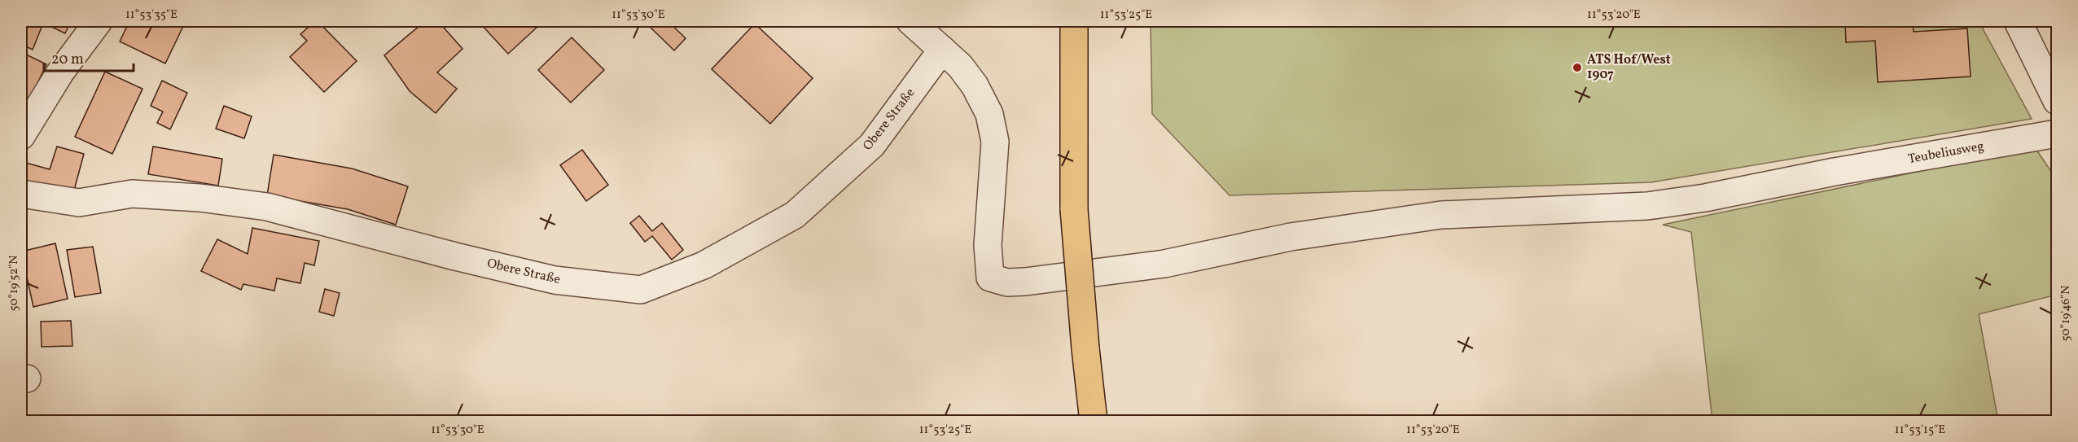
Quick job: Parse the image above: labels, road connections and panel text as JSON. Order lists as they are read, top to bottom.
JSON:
{
  "streets": {
    "street": ["Obere Straße", "Teubeliusweg"]
  },
  "crossings": [
    ["Obere Straße", "Teubeliusweg"]
  ],
  "places": ["ATS Hof/West 1907"],
  "scale_bar": "20 m",
  "coordinates": [
    "11°53'35\"E",
    "11°53'30\"E",
    "11°53'25\"E",
    "11°53'20\"E",
    "50°19'52\"N",
    "50°19'46\"N",
    "11°53'15\"E"
  ]
}
